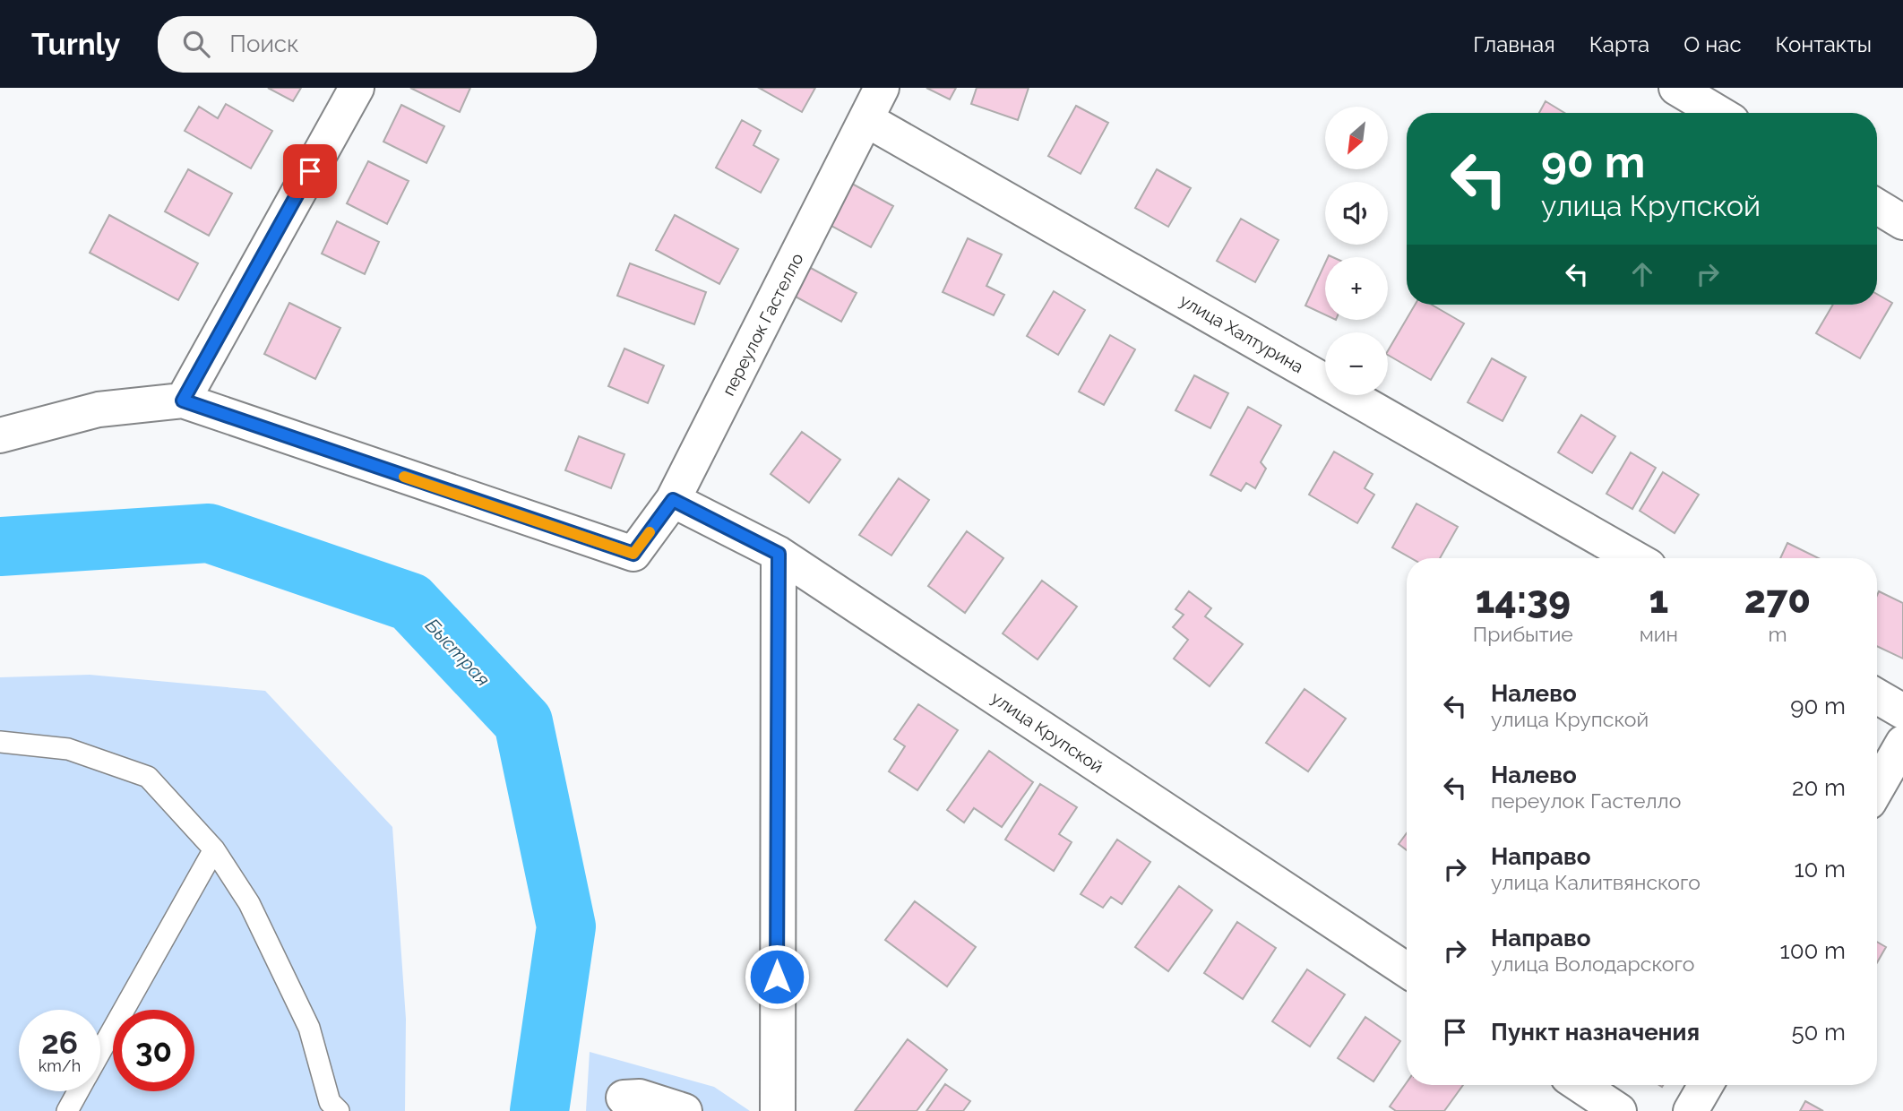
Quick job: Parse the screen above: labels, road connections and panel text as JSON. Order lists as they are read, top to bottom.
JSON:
{
  "streets": {
    "street": ["переулок Гастелло", "улица Халтурина", "улица Крупской"]
  },
  "crossings": [
    ["переулок Гастелло", "улица Халтурина"],
    ["переулок Гастелло", "улица Крупской"]
  ],
  "water": ["Быстрая"],
  "north": "bottom left",
  "page": {
    "header": "Turnly",
    "search": "Поиск",
    "nav": [
      "Главная",
      "Карта",
      "О нас",
      "Контакты"
    ],
    "map_buttons": ["+", "−"],
    "turn": ["90 m", "улица Крупской"],
    "eta": [
      "14:39",
      "Прибытие",
      "1",
      "мин",
      "270",
      "m"
    ],
    "list": [
      {
        "name": "Налево",
        "note": "улица Крупской",
        "value": "90 m"
      },
      {
        "name": "Налево",
        "note": "переулок Гастелло",
        "value": "20 m"
      },
      {
        "name": "Направо",
        "note": "улица Калитвянского",
        "value": "10 m"
      },
      {
        "name": "Направо",
        "note": "улица Володарского",
        "value": "100 m"
      },
      {
        "name": "Пункт назначения",
        "value": "50 m"
      }
    ],
    "speed": "26 km/h",
    "limit": "30"
  }
}
